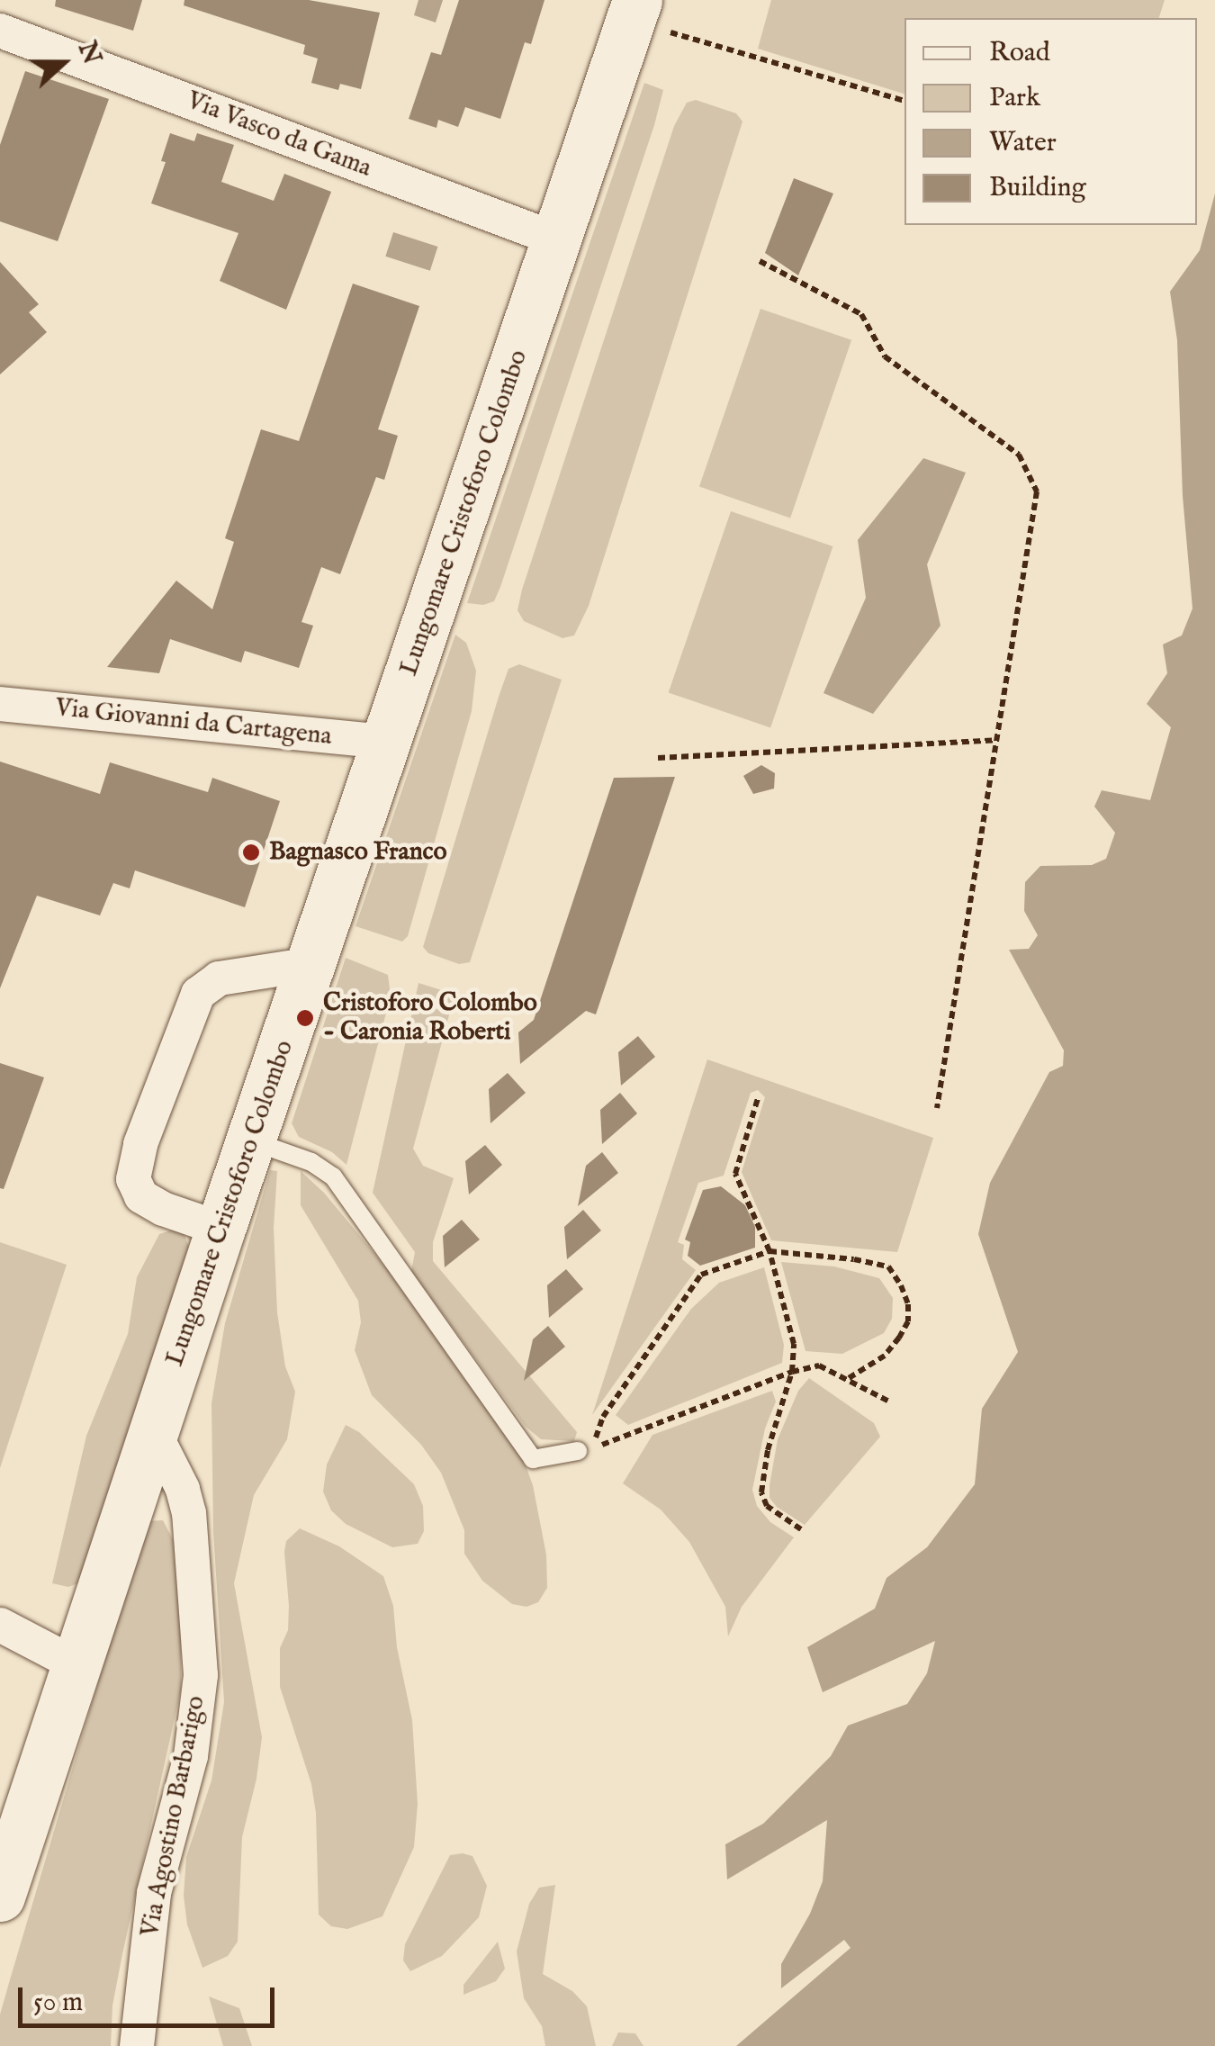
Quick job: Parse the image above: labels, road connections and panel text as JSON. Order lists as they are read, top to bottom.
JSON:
{
  "streets": {
    "main road": ["Lungomare Cristoforo Colombo"],
    "street": ["Via Vasco da Gama", "Via Giovanni da Cartagena", "Via Agostino Barbarigo"]
  },
  "crossings": [
    ["Via Vasco da Gama", "Lungomare Cristoforo Colombo"],
    ["Lungomare Cristoforo Colombo", "Via Giovanni da Cartagena"],
    ["Lungomare Cristoforo Colombo", "Via Agostino Barbarigo"]
  ],
  "places": ["Bagnasco Franco", "Cristoforo Colombo - Caronia Roberti"],
  "legend": [
    "Road",
    "Park",
    "Water",
    "Building"
  ],
  "scale_bar": "50 m",
  "north": "right"
}
